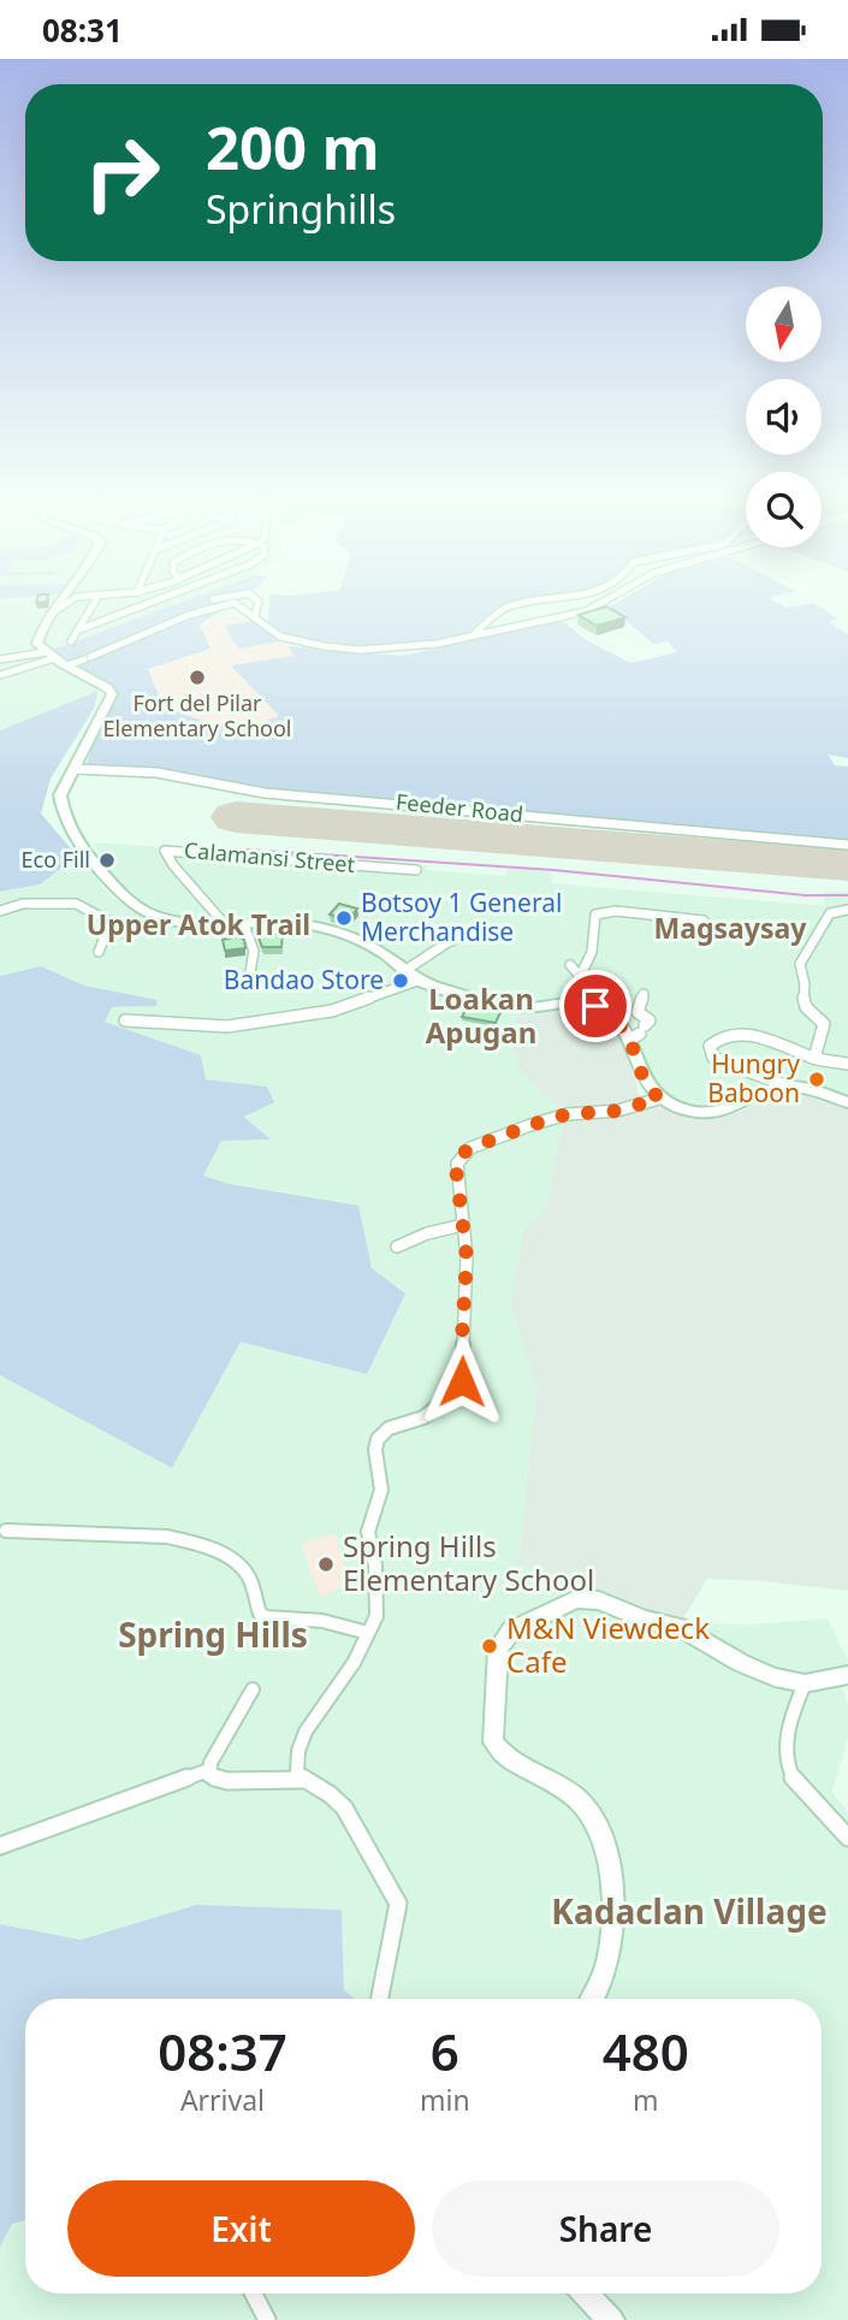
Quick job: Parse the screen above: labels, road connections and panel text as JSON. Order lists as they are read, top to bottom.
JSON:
{
  "streets": {
    "street": ["Feeder Road", "Calamansi Street"]
  },
  "districts": [
    "Upper Atok Trail",
    "Magsaysay",
    "Loakan Apugan",
    "Spring Hills",
    "Kadaclan Village"
  ],
  "places": [
    "Fort del Pilar Elementary School",
    "Eco Fill",
    "Botsoy 1 General Merchandise",
    "Bandao Store",
    "Hungry Baboon",
    "Spring Hills Elementary School",
    "M&N Viewdeck Cafe"
  ],
  "north": "bottom",
  "page": {
    "status": "08:31",
    "turn": ["200 m", "Springhills"],
    "eta": [
      "08:37",
      "Arrival",
      "6",
      "min",
      "480",
      "m"
    ],
    "buttons": ["Exit", "Share"]
  }
}
